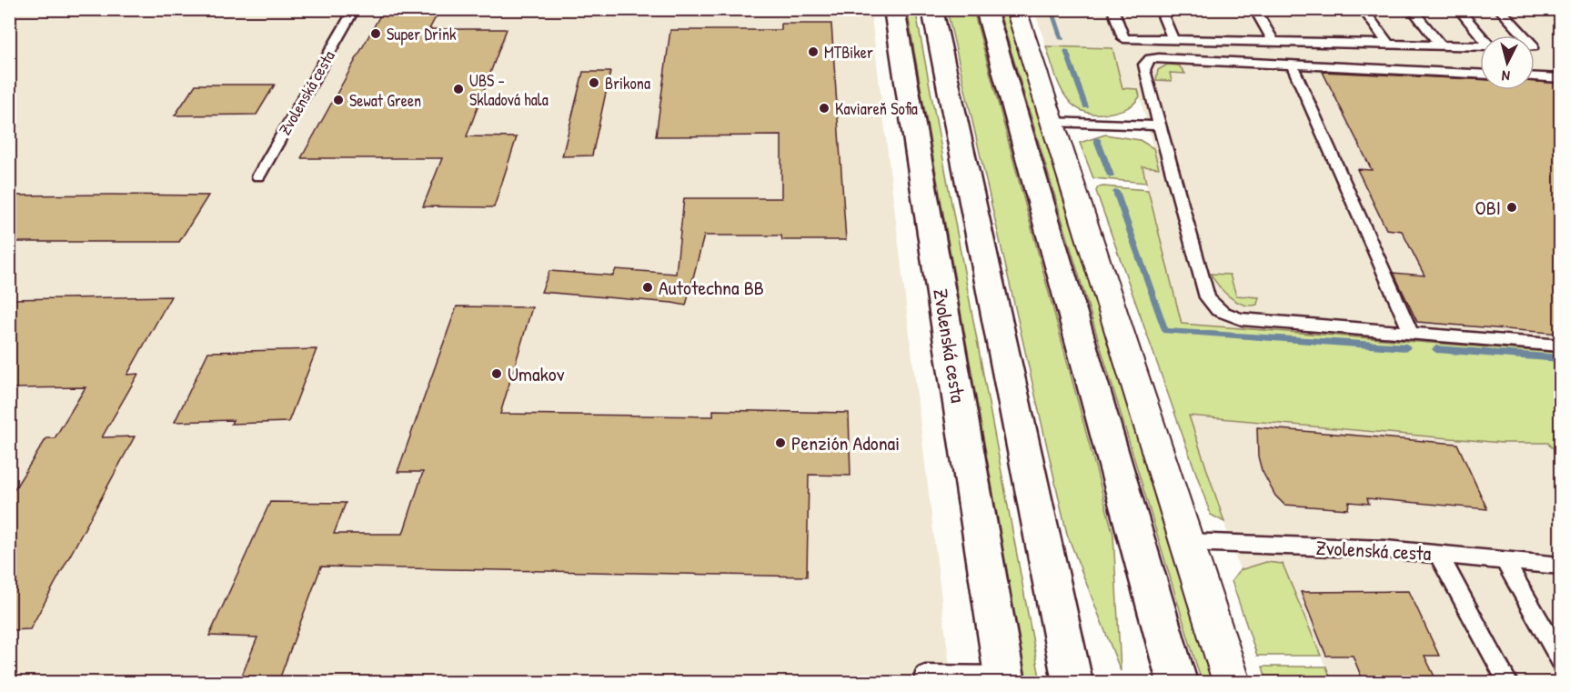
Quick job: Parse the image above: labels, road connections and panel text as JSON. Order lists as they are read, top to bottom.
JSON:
{
  "streets": {
    "main road": ["Zvolenská cesta"]
  },
  "places": [
    "Super Drink",
    "MTBiker",
    "Brikona",
    "UBS - Skladová hala",
    "Sewat Green",
    "Kaviareň Sofia",
    "OBI",
    "Autotechna BB",
    "Umakov",
    "Penzión Adonai"
  ],
  "north": "bottom"
}
